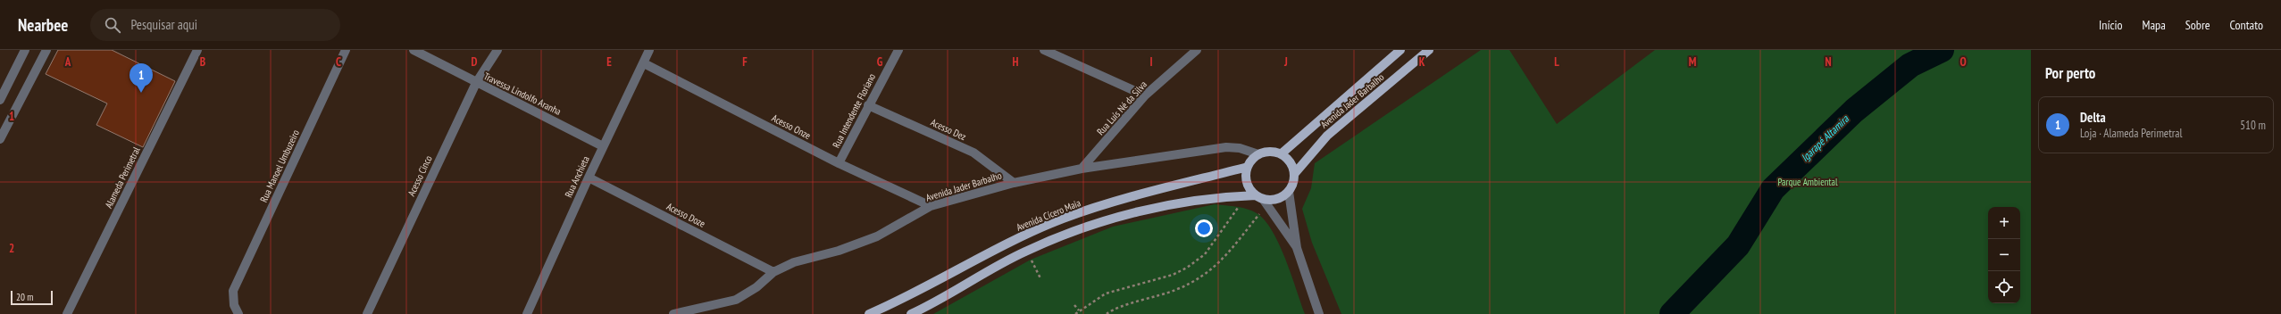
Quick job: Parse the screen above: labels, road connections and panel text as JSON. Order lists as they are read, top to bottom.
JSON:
{
  "streets": {
    "main road": ["Avenida Jader Barbalho", "Avenida Cícero Maia"],
    "street": [
      "Travessa Lindolfo Aranha",
      "Rua Luís Né da Silva",
      "Rua Intendente Floriano",
      "Acesso Onze",
      "Acesso Dez",
      "Rua Manoel Umbuzeiro",
      "Acesso Cinco",
      "Rua Anchieta",
      "Alameda Perimetral",
      "Acesso Doze"
    ]
  },
  "crossings": [
    ["Travessa Lindolfo Aranha", "Acesso Cinco"],
    ["Travessa Lindolfo Aranha", "Rua Anchieta"],
    ["Avenida Jader Barbalho", "Rua Luís Né da Silva"],
    ["Avenida Jader Barbalho", "Acesso Onze"],
    ["Avenida Jader Barbalho", "Acesso Dez"],
    ["Avenida Jader Barbalho", "Acesso Doze"],
    ["Avenida Jader Barbalho", "Avenida Cícero Maia"],
    ["Rua Intendente Floriano", "Acesso Onze"],
    ["Rua Intendente Floriano", "Acesso Dez"],
    ["Acesso Onze", "Rua Anchieta"],
    ["Rua Anchieta", "Acesso Doze"]
  ],
  "water": ["Igarapé Altamira"],
  "parks": ["Parque Ambiental"],
  "scale_bar": "20 m",
  "page": {
    "header": "Nearbee",
    "search": "Pesquisar aqui",
    "nav": [
      "Início",
      "Mapa",
      "Sobre",
      "Contato"
    ],
    "heading": "Por perto",
    "pins": "1",
    "list": [
      {
        "mark": "1",
        "name": "Delta",
        "note": "Loja · Alameda Perimetral",
        "value": "510 m"
      }
    ],
    "map_buttons": ["+", "−"],
    "scale": "20 m"
  },
  "grid": {
    "columns": [
      "A",
      "B",
      "C",
      "D",
      "E",
      "F",
      "G",
      "H",
      "I",
      "J",
      "K",
      "L",
      "M",
      "N",
      "O"
    ],
    "rows": ["1", "2"]
  }
}
